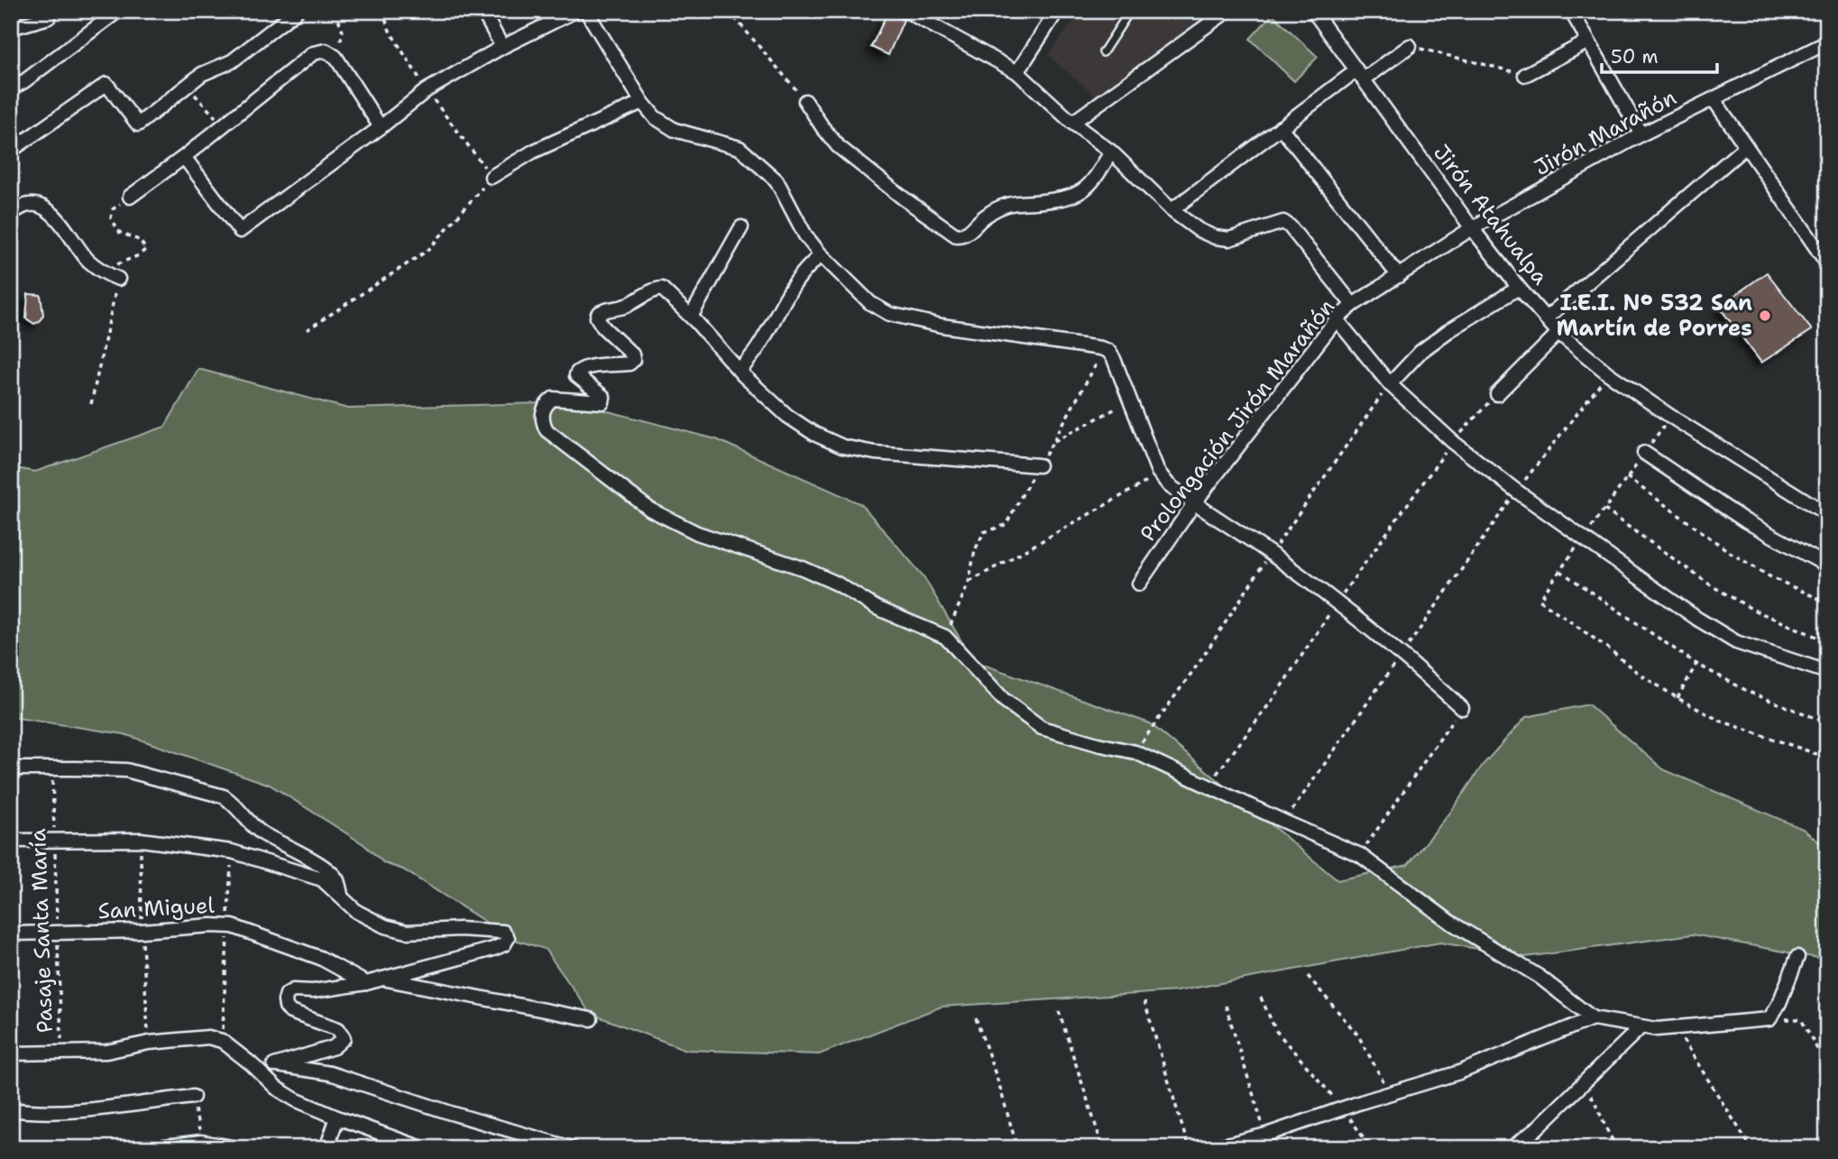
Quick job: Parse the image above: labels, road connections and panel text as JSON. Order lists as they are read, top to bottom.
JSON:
{
  "streets": {
    "street": [
      "Jirón Marañón",
      "Jirón Atahualpa",
      "Prolongación Jirón Marañón",
      "San Miguel"
    ],
    "path": ["Pasaje Santa María"]
  },
  "crossings": [
    ["Jirón Marañón", "Jirón Atahualpa"],
    ["Jirón Marañón", "Prolongación Jirón Marañón"],
    ["Jirón Atahualpa", "Prolongación Jirón Marañón"],
    ["San Miguel", "Pasaje Santa María"]
  ],
  "places": ["I.E.I. N° 532 San Martín de Porres"],
  "scale_bar": "50 m"
}
